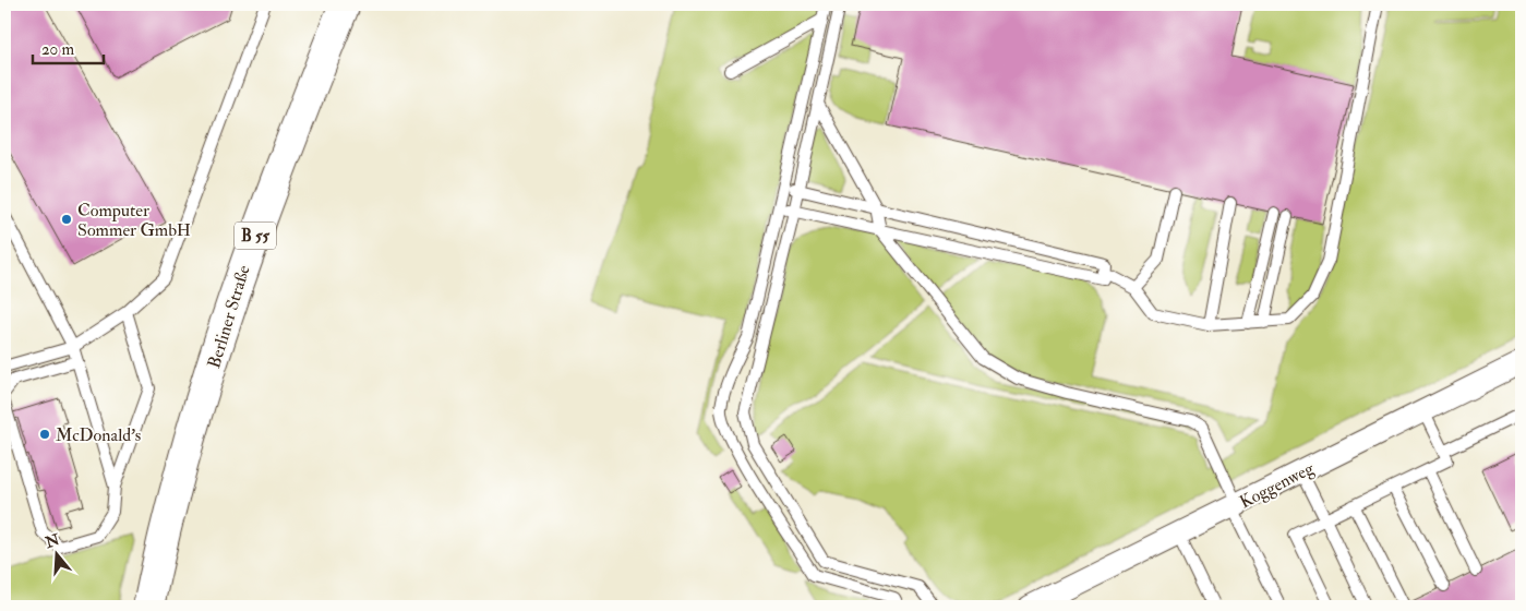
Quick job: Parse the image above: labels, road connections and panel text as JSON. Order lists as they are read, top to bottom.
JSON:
{
  "streets": {
    "main road": ["B 55", "Berliner Straße"],
    "street": ["Koggenweg"]
  },
  "places": ["Computer Sommer GmbH", "McDonald's"],
  "scale_bar": "20 m",
  "north": "top"
}
